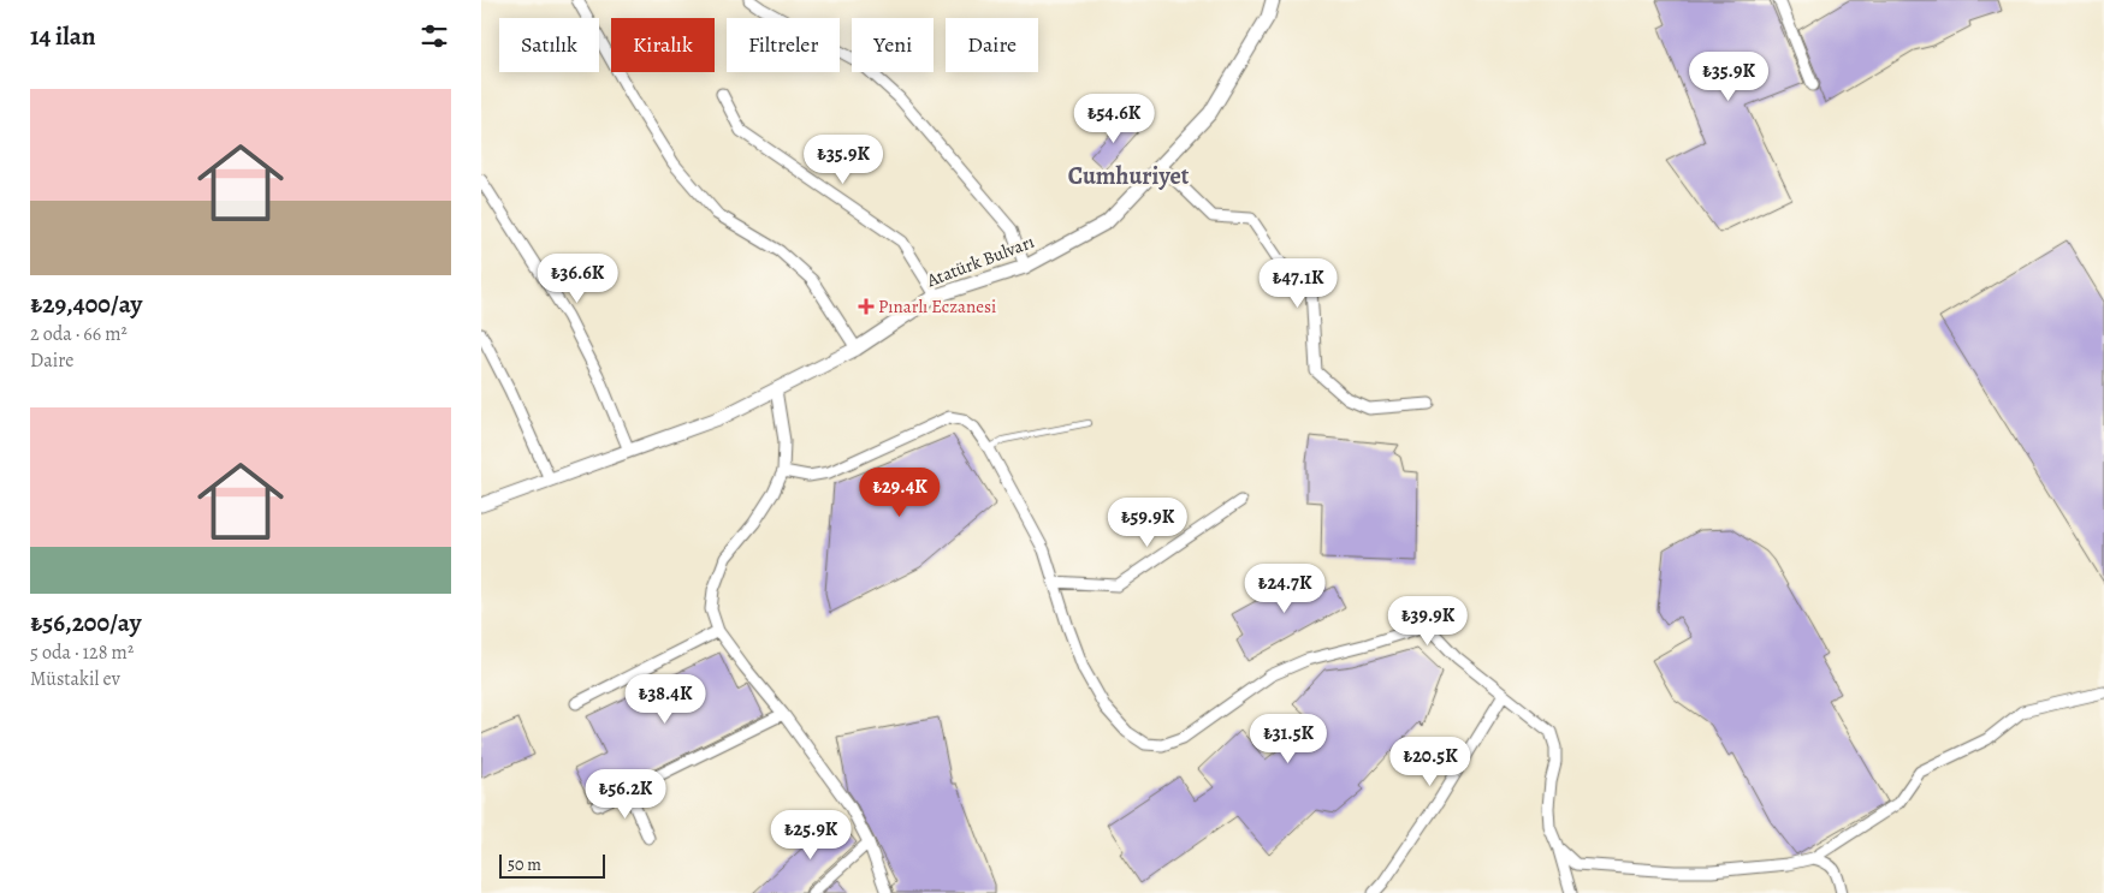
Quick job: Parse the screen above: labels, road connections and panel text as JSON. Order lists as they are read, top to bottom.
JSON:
{
  "streets": {
    "street": ["Atatürk Bulvarı"]
  },
  "districts": ["Cumhuriyet"],
  "places": {
    "health": ["Pınarlı Eczanesi"]
  },
  "scale_bar": "50 m",
  "page": {
    "heading": "14 ilan",
    "chip": [
      "Satılık",
      "Kiralık",
      "Filtreler",
      "Yeni",
      "Daire"
    ],
    "price": [
      "₺35.9K",
      "₺54.6K",
      "₺35.9K",
      "₺36.6K",
      "₺47.1K",
      "₺29.4K",
      "₺59.9K",
      "₺24.7K",
      "₺39.9K",
      "₺38.4K",
      "₺31.5K",
      "₺20.5K",
      "₺56.2K",
      "₺25.9K"
    ],
    "list": [
      {
        "name": "₺29,400/ay",
        "note": "2 oda · 66 m² · Daire"
      },
      {
        "name": "₺56,200/ay",
        "note": "5 oda · 128 m² · Müstakil ev"
      }
    ],
    "scale": "50 m"
  }
}
